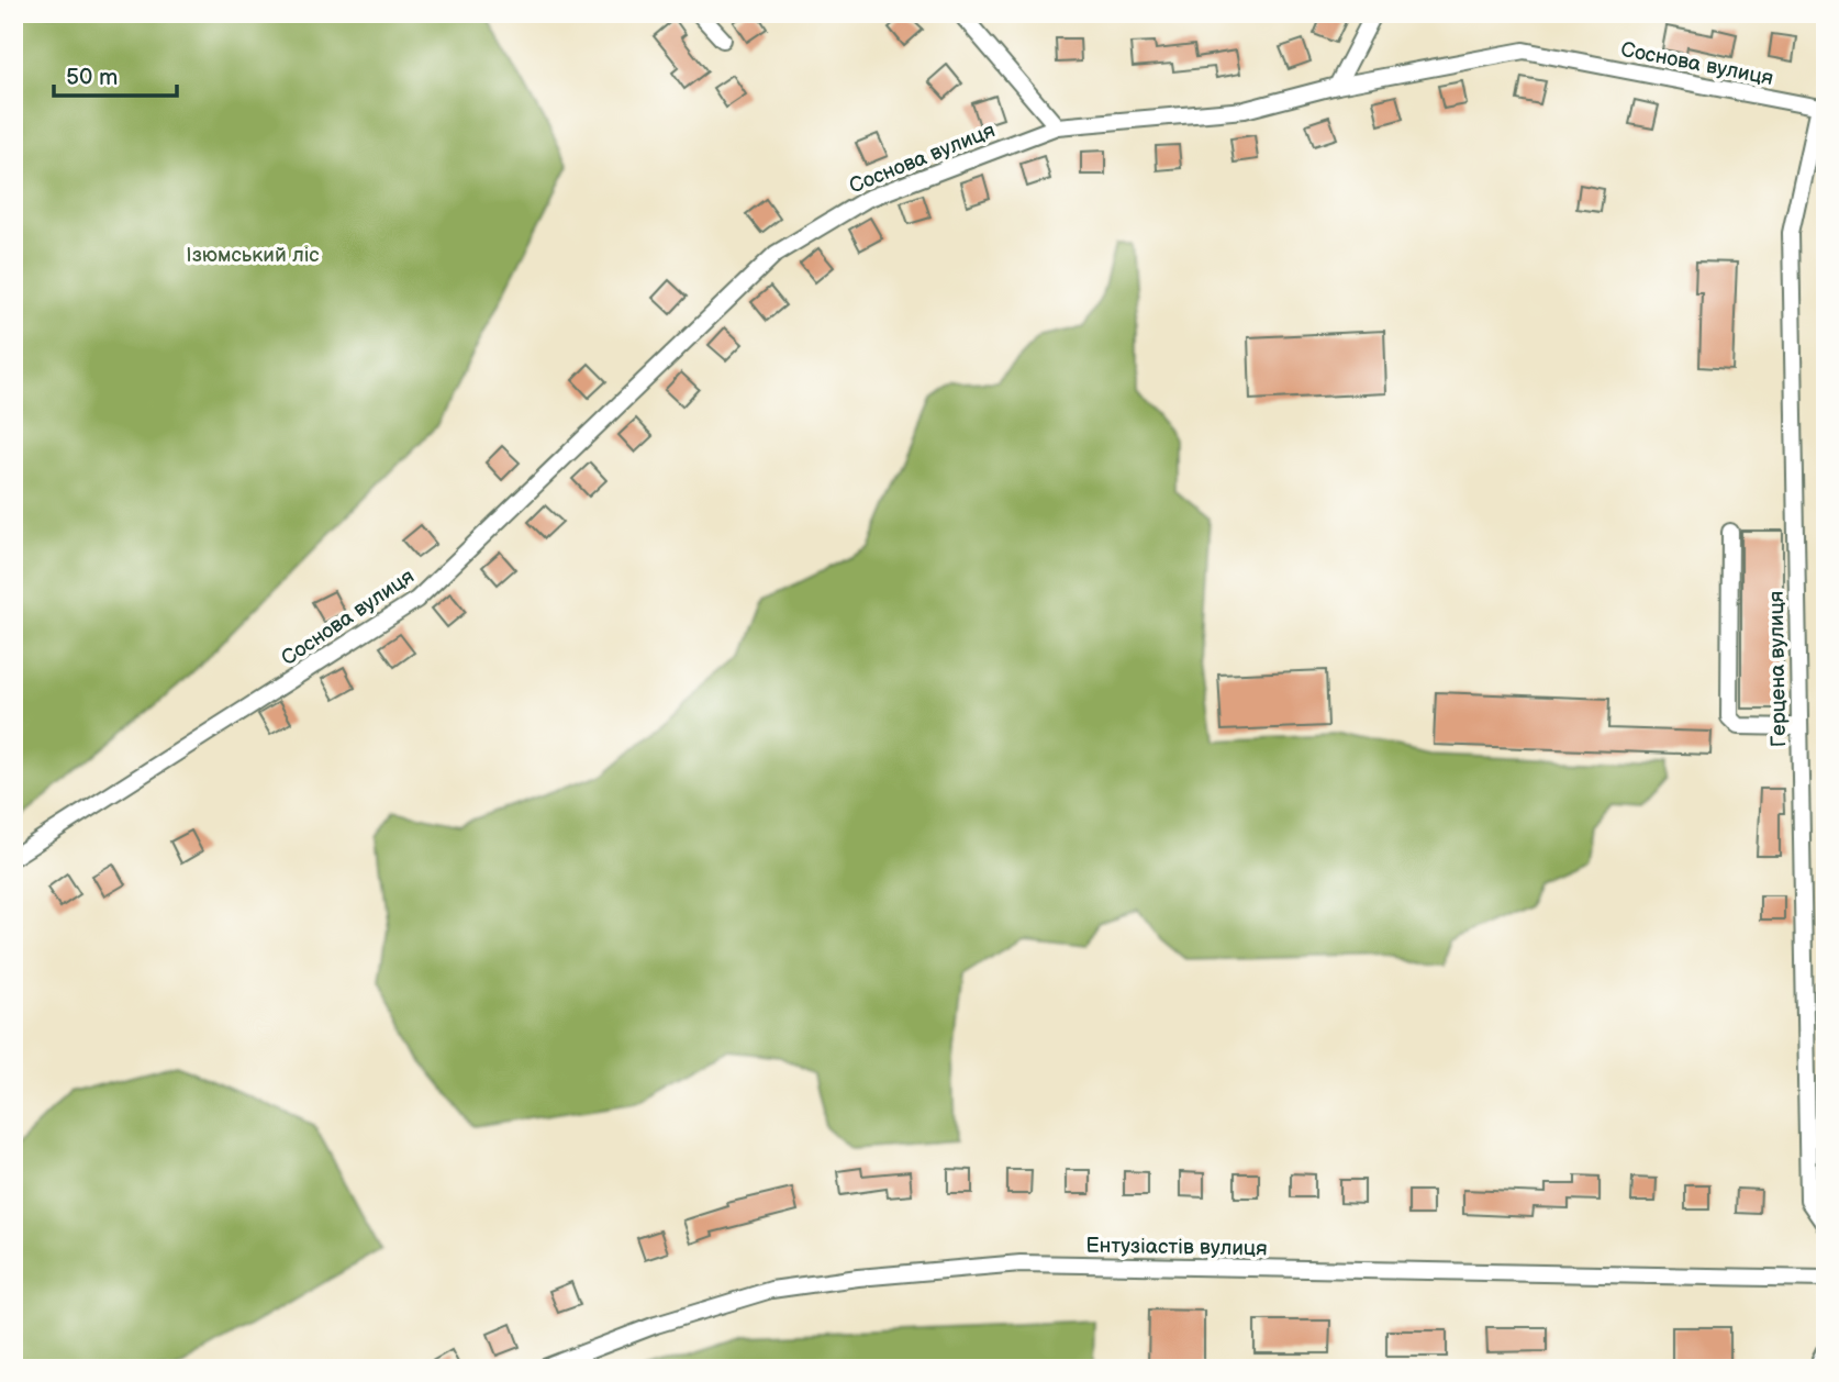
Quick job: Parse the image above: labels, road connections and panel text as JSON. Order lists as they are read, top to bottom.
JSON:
{
  "streets": {
    "street": ["Соснова вулиця", "Герцена вулиця", "Ентузіастів вулиця"]
  },
  "crossings": [
    ["Соснова вулиця", "Герцена вулиця"]
  ],
  "parks": ["Ізюмський ліс"],
  "scale_bar": "50 m"
}
